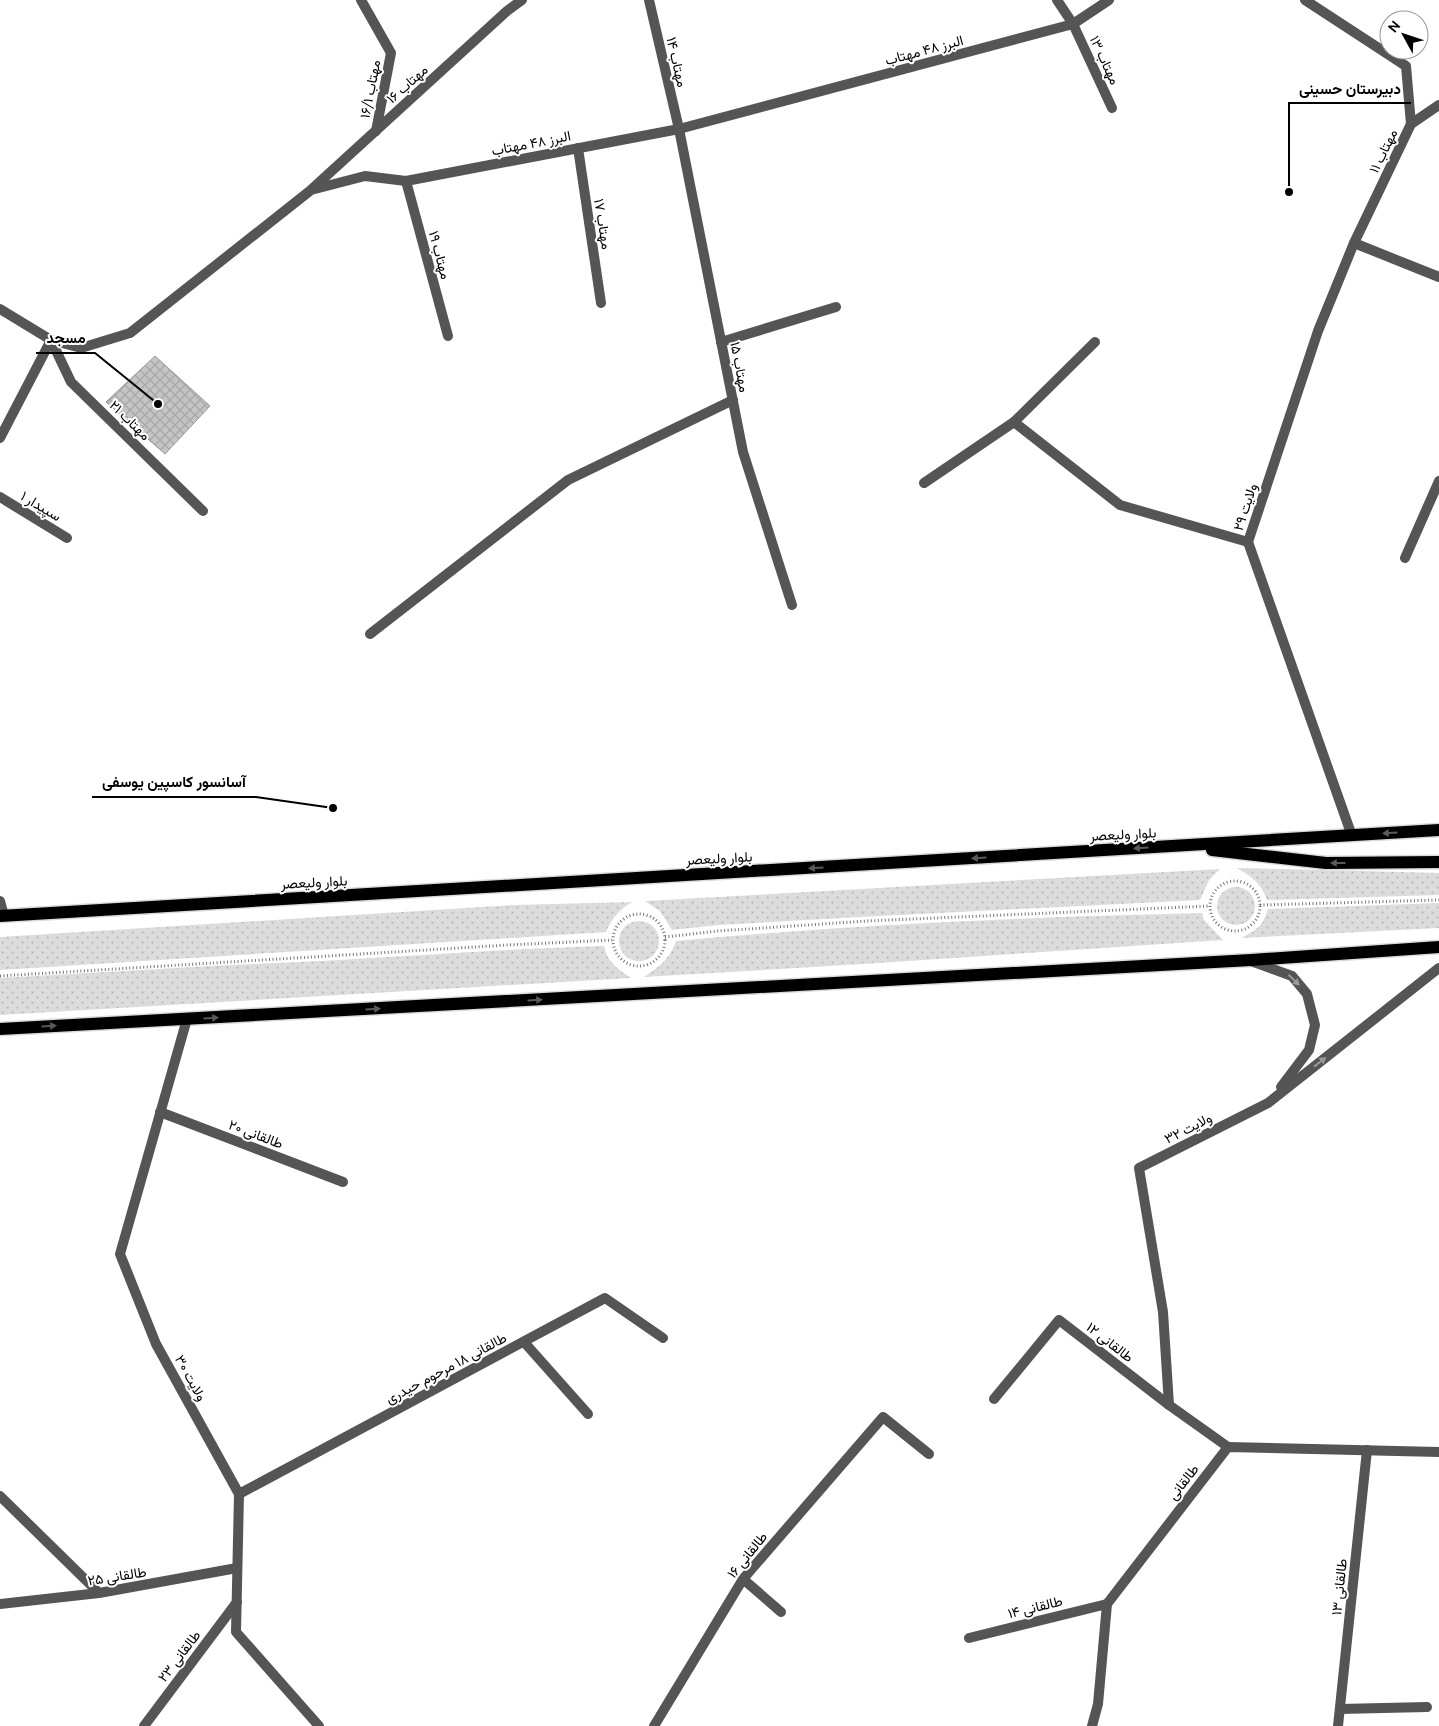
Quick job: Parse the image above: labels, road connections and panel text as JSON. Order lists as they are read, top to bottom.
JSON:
{
  "streets": {
    "main road": ["بلوار ولیعصر"],
    "street": [
      "البرز ۴۸ مهتاب",
      "مهتاب ۱۳",
      "مهتاب ۱۴",
      "مهتاب ۱۶",
      "مهتاب ۱۶/۱",
      "مهتاب ۱۱",
      "مهتاب ۱۷",
      "مهتاب ۱۹",
      "مهتاب ۱۵",
      "مهتاب ٢١",
      "سپیدار ۱",
      "ولایت ٢٩",
      "ولایت ۳۲",
      "طالقانی ۲۰",
      "طالقانی ۱۲",
      "طالقانی ۱۸ مرحوم حیدری",
      "ولایت ۳۰",
      "طالقانی",
      "طالقانی ۱۶",
      "طالقانی ۲۵",
      "طالقانی ۱۳",
      "طالقانی ۱۴",
      "طالقانی ۲۳"
    ]
  },
  "crossings": [
    ["البرز ۴۸ مهتاب", "مهتاب ۱۳"],
    ["البرز ۴۸ مهتاب", "مهتاب ۱۴"],
    ["البرز ۴۸ مهتاب", "مهتاب ۱۶"],
    ["البرز ۴۸ مهتاب", "مهتاب ۱۷"],
    ["البرز ۴۸ مهتاب", "مهتاب ۱۹"],
    ["البرز ۴۸ مهتاب", "مهتاب ۱۵"],
    ["البرز ۴۸ مهتاب", "مهتاب ٢١"],
    ["مهتاب ۱۴", "مهتاب ۱۵"],
    ["مهتاب ۱۶", "مهتاب ۱۶/۱"],
    ["مهتاب ۱۱", "ولایت ٢٩"],
    ["ولایت ٢٩", "بلوار ولیعصر"],
    ["ولایت ۳۲", "طالقانی ۱۲"],
    ["طالقانی ۲۰", "ولایت ۳۰"],
    ["طالقانی ۱۲", "طالقانی"],
    ["طالقانی ۱۸ مرحوم حیدری", "ولایت ۳۰"],
    ["طالقانی", "طالقانی ۱۴"]
  ],
  "one_way": ["بلوار ولیعصر", "ولایت ۳۲"],
  "places": ["دبیرستان حسینی", "مسجد", "آسانسور کاسپین یوسفی"],
  "north": "top left"
}
